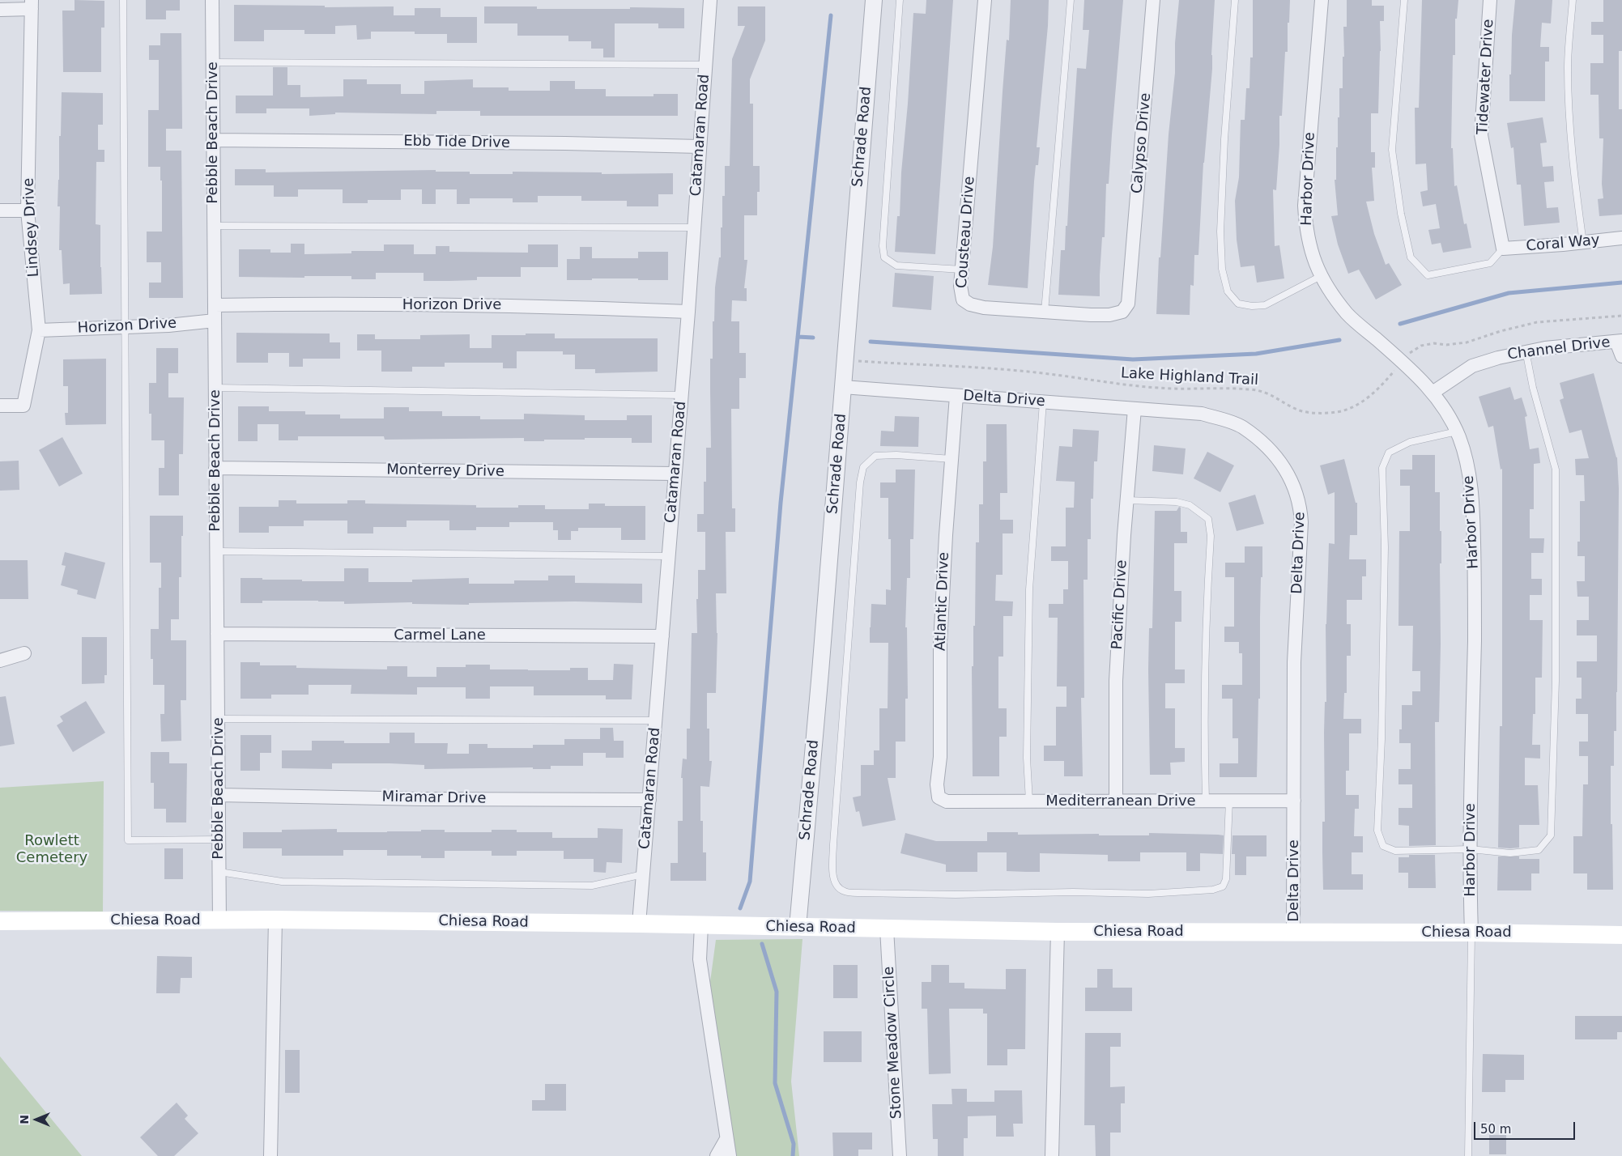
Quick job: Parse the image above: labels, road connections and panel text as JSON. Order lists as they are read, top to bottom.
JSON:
{
  "streets": {
    "main road": ["Chiesa Road"],
    "street": [
      "Tidewater Drive",
      "Pebble Beach Drive",
      "Catamaran Road",
      "Schrade Road",
      "Ebb Tide Drive",
      "Calypso Drive",
      "Harbor Drive",
      "Lindsey Drive",
      "Cousteau Drive",
      "Coral Way",
      "Horizon Drive",
      "Channel Drive",
      "Delta Drive",
      "Monterrey Drive",
      "Atlantic Drive",
      "Pacific Drive",
      "Carmel Lane",
      "Miramar Drive",
      "Mediterranean Drive",
      "Stone Meadow Circle"
    ],
    "path": ["Lake Highland Trail"]
  },
  "crossings": [
    ["Tidewater Drive", "Coral Way"],
    ["Pebble Beach Drive", "Ebb Tide Drive"],
    ["Pebble Beach Drive", "Horizon Drive"],
    ["Pebble Beach Drive", "Monterrey Drive"],
    ["Pebble Beach Drive", "Carmel Lane"],
    ["Pebble Beach Drive", "Miramar Drive"],
    ["Pebble Beach Drive", "Chiesa Road"],
    ["Catamaran Road", "Ebb Tide Drive"],
    ["Catamaran Road", "Horizon Drive"],
    ["Catamaran Road", "Monterrey Drive"],
    ["Catamaran Road", "Carmel Lane"],
    ["Catamaran Road", "Miramar Drive"],
    ["Catamaran Road", "Chiesa Road"],
    ["Schrade Road", "Lake Highland Trail"],
    ["Schrade Road", "Delta Drive"],
    ["Schrade Road", "Chiesa Road"],
    ["Calypso Drive", "Cousteau Drive"],
    ["Harbor Drive", "Channel Drive"],
    ["Harbor Drive", "Lake Highland Trail"],
    ["Harbor Drive", "Chiesa Road"],
    ["Lindsey Drive", "Horizon Drive"],
    ["Delta Drive", "Atlantic Drive"],
    ["Delta Drive", "Pacific Drive"],
    ["Delta Drive", "Mediterranean Drive"],
    ["Delta Drive", "Chiesa Road"],
    ["Atlantic Drive", "Mediterranean Drive"],
    ["Pacific Drive", "Mediterranean Drive"],
    ["Chiesa Road", "Stone Meadow Circle"]
  ],
  "parks": ["Rowlett Cemetery"],
  "scale_bar": "50 m",
  "north": "left"
}
